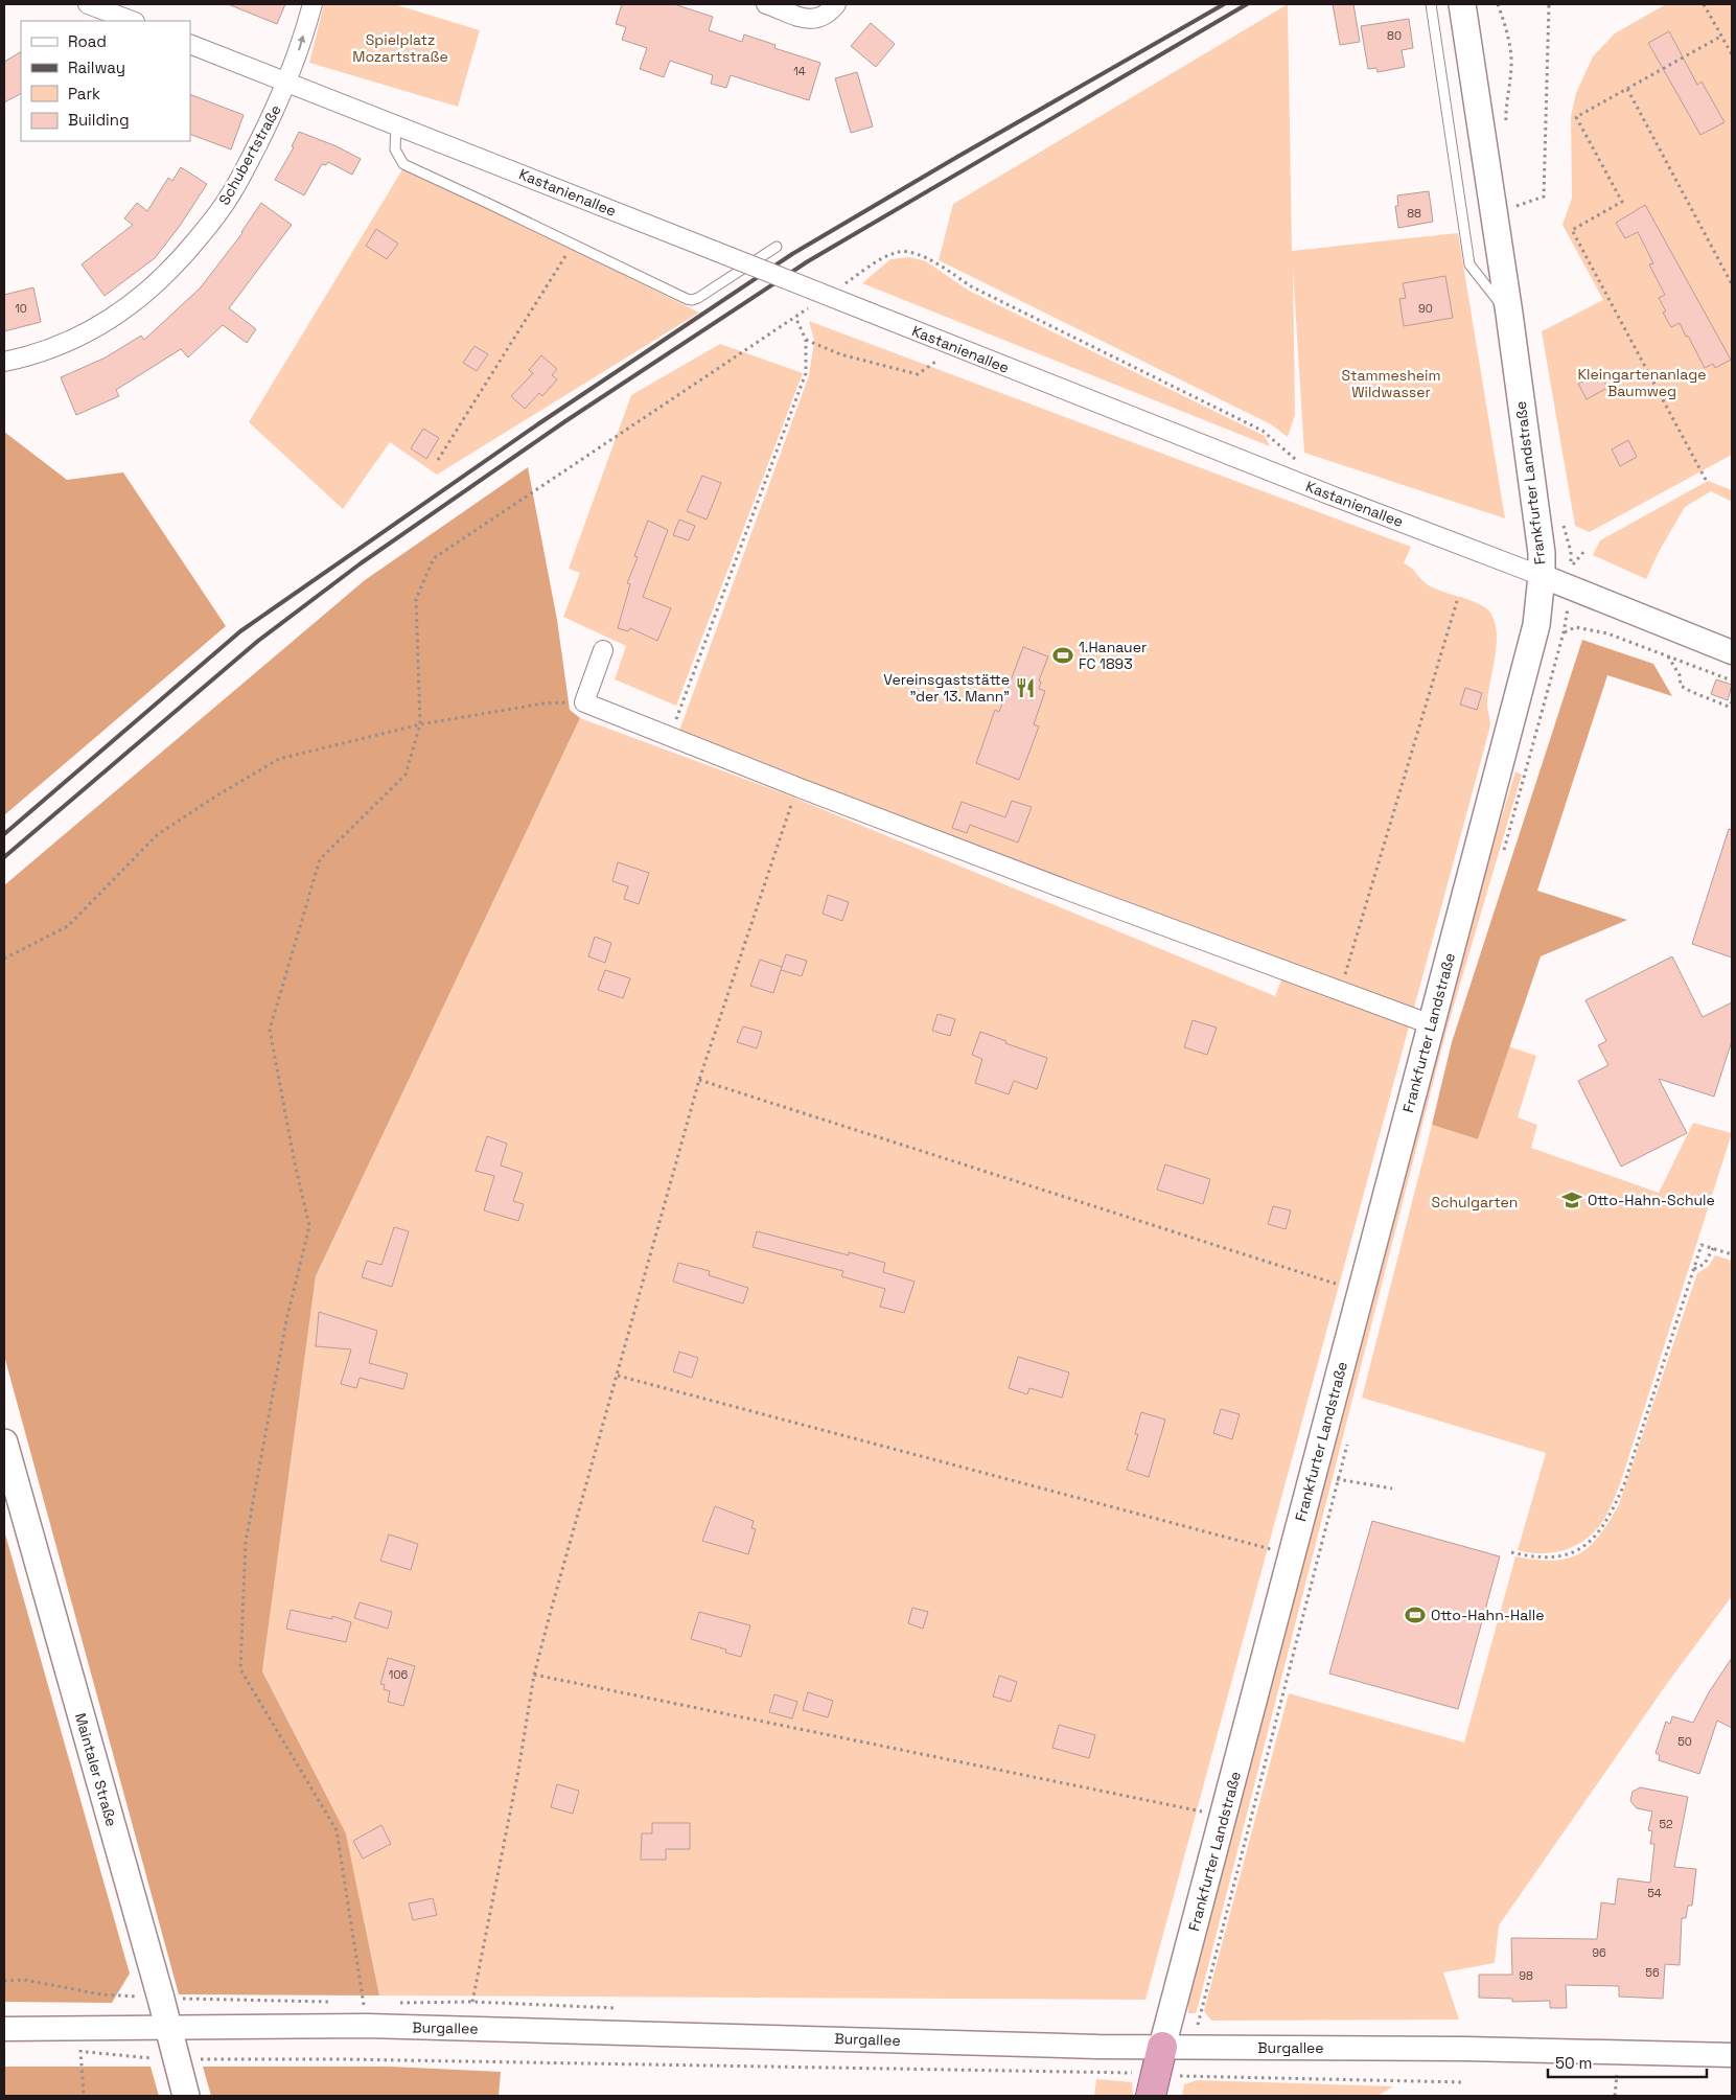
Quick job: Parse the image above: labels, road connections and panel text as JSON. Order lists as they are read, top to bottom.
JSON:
{
  "streets": {
    "main road": ["Frankfurter Landstraße", "Maintaler Straße"],
    "street": ["Schubertstraße", "Kastanienallee", "Burgallee"]
  },
  "crossings": [
    ["Schubertstraße", "Kastanienallee"],
    ["Kastanienallee", "Frankfurter Landstraße"],
    ["Frankfurter Landstraße", "Burgallee"],
    ["Maintaler Straße", "Burgallee"]
  ],
  "parks": [
    "Spielplatz Mozartstraße",
    "Kleingartenanlage Baumweg",
    "Stammesheim Wildwasser",
    "Schulgarten"
  ],
  "places": {
    "sports": ["1.Hanauer FC 1893", "Otto-Hahn-Halle"],
    "restaurant": ["Vereinsgaststätte \"der 13. Mann\""],
    "school or university": ["Otto-Hahn-Schule"]
  },
  "house_numbers": [
    "80",
    "14",
    "88",
    "10",
    "90",
    "106",
    "50",
    "52",
    "54",
    "96",
    "56",
    "98"
  ],
  "legend": [
    "Road",
    "Railway",
    "Park",
    "Building"
  ],
  "scale_bar": "50 m"
}
